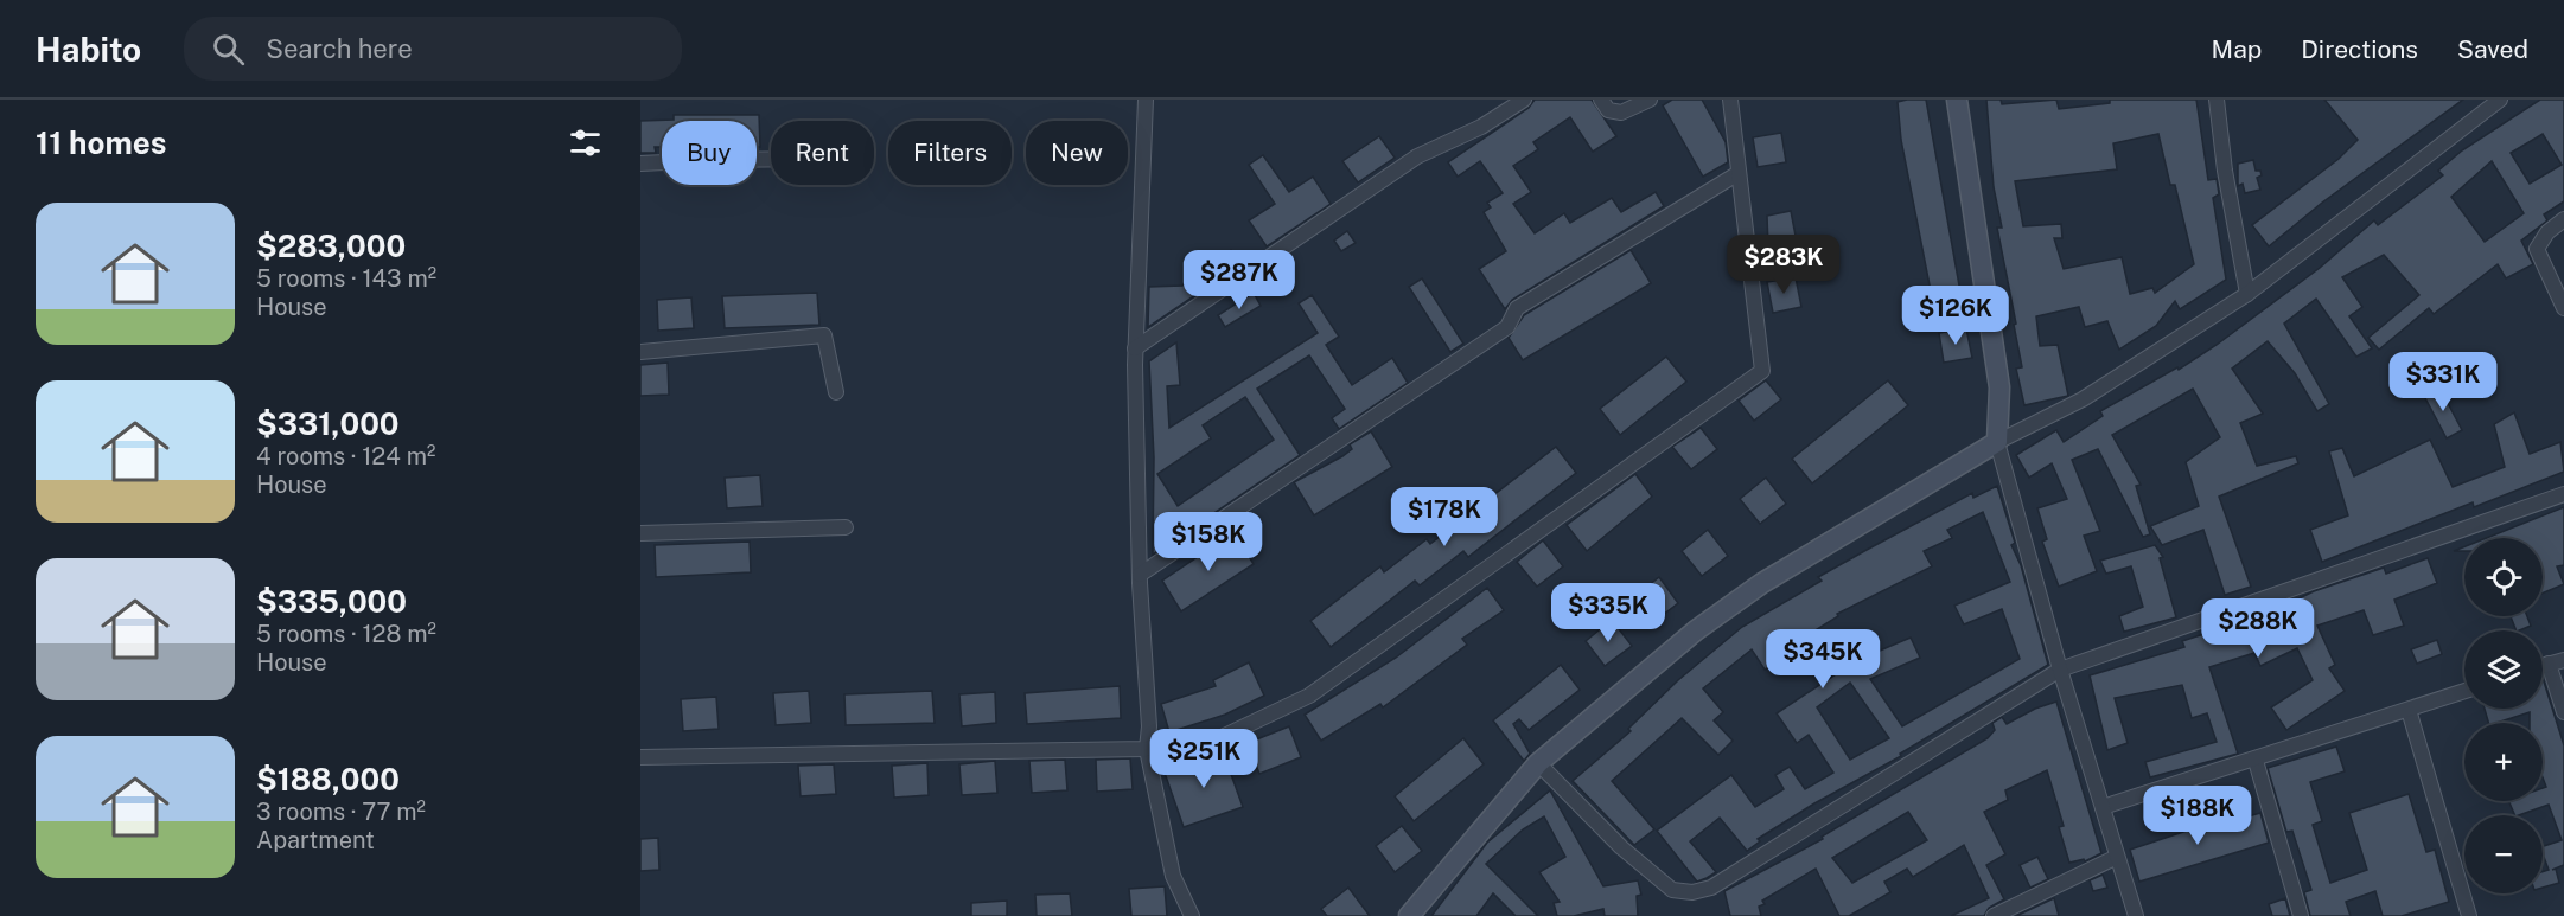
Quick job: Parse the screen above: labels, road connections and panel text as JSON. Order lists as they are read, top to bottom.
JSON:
{
  "page": {
    "header": "Habito",
    "search": "Search here",
    "nav": ["Map", "Directions", "Saved"],
    "heading": "11 homes",
    "chip": [
      "Buy",
      "Rent",
      "Filters",
      "New"
    ],
    "list": [
      {
        "name": "$283,000",
        "note": "5 rooms · 143 m² · House"
      },
      {
        "name": "$331,000",
        "note": "4 rooms · 124 m² · House"
      },
      {
        "name": "$335,000",
        "note": "5 rooms · 128 m² · House"
      },
      {
        "name": "$188,000",
        "note": "3 rooms · 77 m² · Apartment"
      }
    ],
    "price": [
      "$283K",
      "$287K",
      "$126K",
      "$331K",
      "$178K",
      "$158K",
      "$335K",
      "$288K",
      "$345K",
      "$251K",
      "$188K"
    ],
    "map_buttons": ["+", "−"]
  }
}
